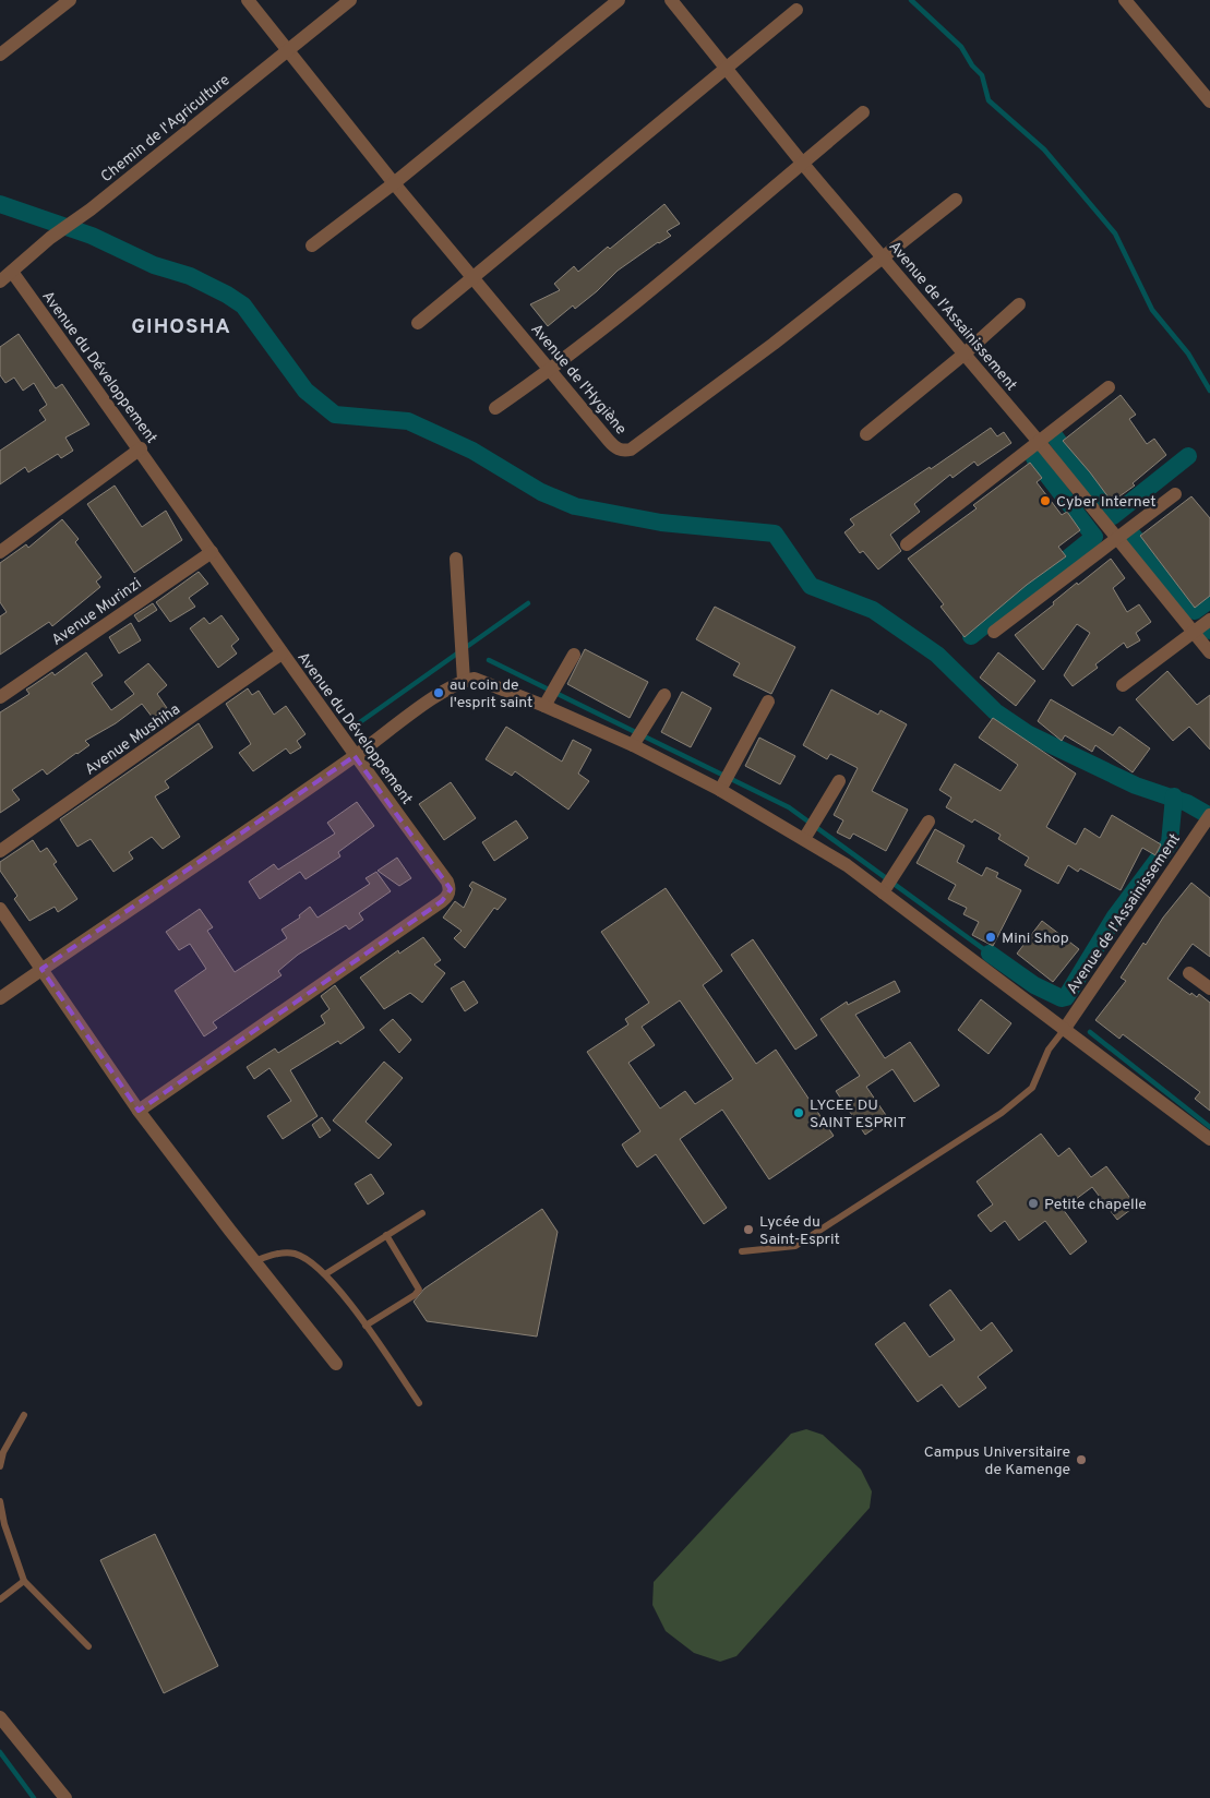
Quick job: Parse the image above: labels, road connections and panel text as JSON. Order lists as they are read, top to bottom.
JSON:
{
  "streets": {
    "street": [
      "Chemin de l'Agriculture",
      "Avenue de l'Assainissement",
      "Avenue du Développement",
      "Avenue de l'Hygiène",
      "Avenue Murinzi",
      "Avenue Mushiha"
    ]
  },
  "crossings": [
    ["Chemin de l'Agriculture", "Avenue du Développement"],
    ["Chemin de l'Agriculture", "Avenue de l'Hygiène"],
    ["Avenue de l'Assainissement", "Avenue de l'Hygiène"],
    ["Avenue du Développement", "Avenue Murinzi"],
    ["Avenue du Développement", "Avenue Mushiha"]
  ],
  "districts": ["GIHOSHA"],
  "places": [
    "Cyber Internet",
    "au coin de l'esprit saint",
    "Mini Shop",
    "LYCEE DU SAINT ESPRIT",
    "Petite chapelle",
    "Lycée du Saint-Esprit",
    "Campus Universitaire de Kamenge"
  ]
}
